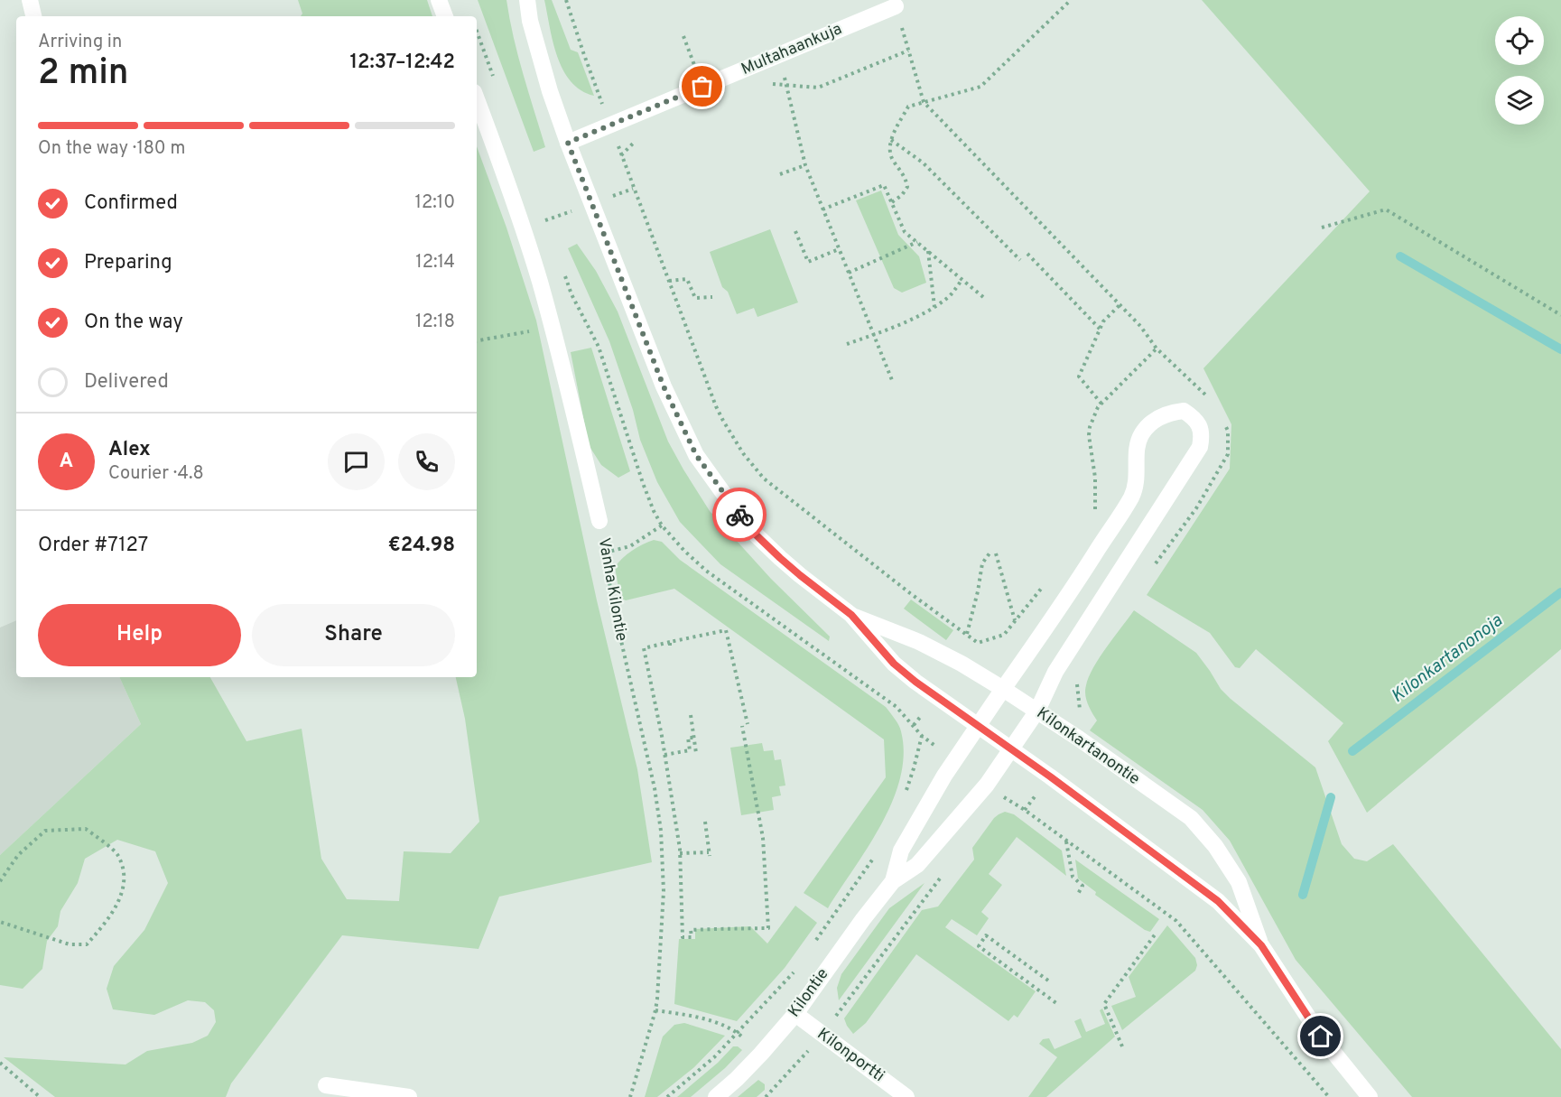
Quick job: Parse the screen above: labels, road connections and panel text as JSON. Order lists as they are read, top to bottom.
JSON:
{
  "streets": {
    "street": [
      "Multahaankuja",
      "Vanha Kilontie",
      "Kilonkartanontie",
      "Kilontie",
      "Kilonportti"
    ]
  },
  "crossings": [
    ["Multahaankuja", "Kilonkartanontie"],
    ["Kilonkartanontie", "Kilontie"],
    ["Kilontie", "Kilonportti"]
  ],
  "water": ["Kilonkartanonoja"],
  "page": {
    "heading": ["2 min", "Arriving in", "12:37–12:42"],
    "panel": [
      "Alex",
      "Courier · 4.8",
      "Order #7127",
      "€24.98"
    ],
    "bar": "On the way · 180 m",
    "list": [
      ["Confirmed", "12:10"],
      ["Preparing", "12:14"],
      ["On the way", "12:18"],
      "Delivered"
    ],
    "round": "A",
    "buttons": ["Help", "Share"]
  }
}
